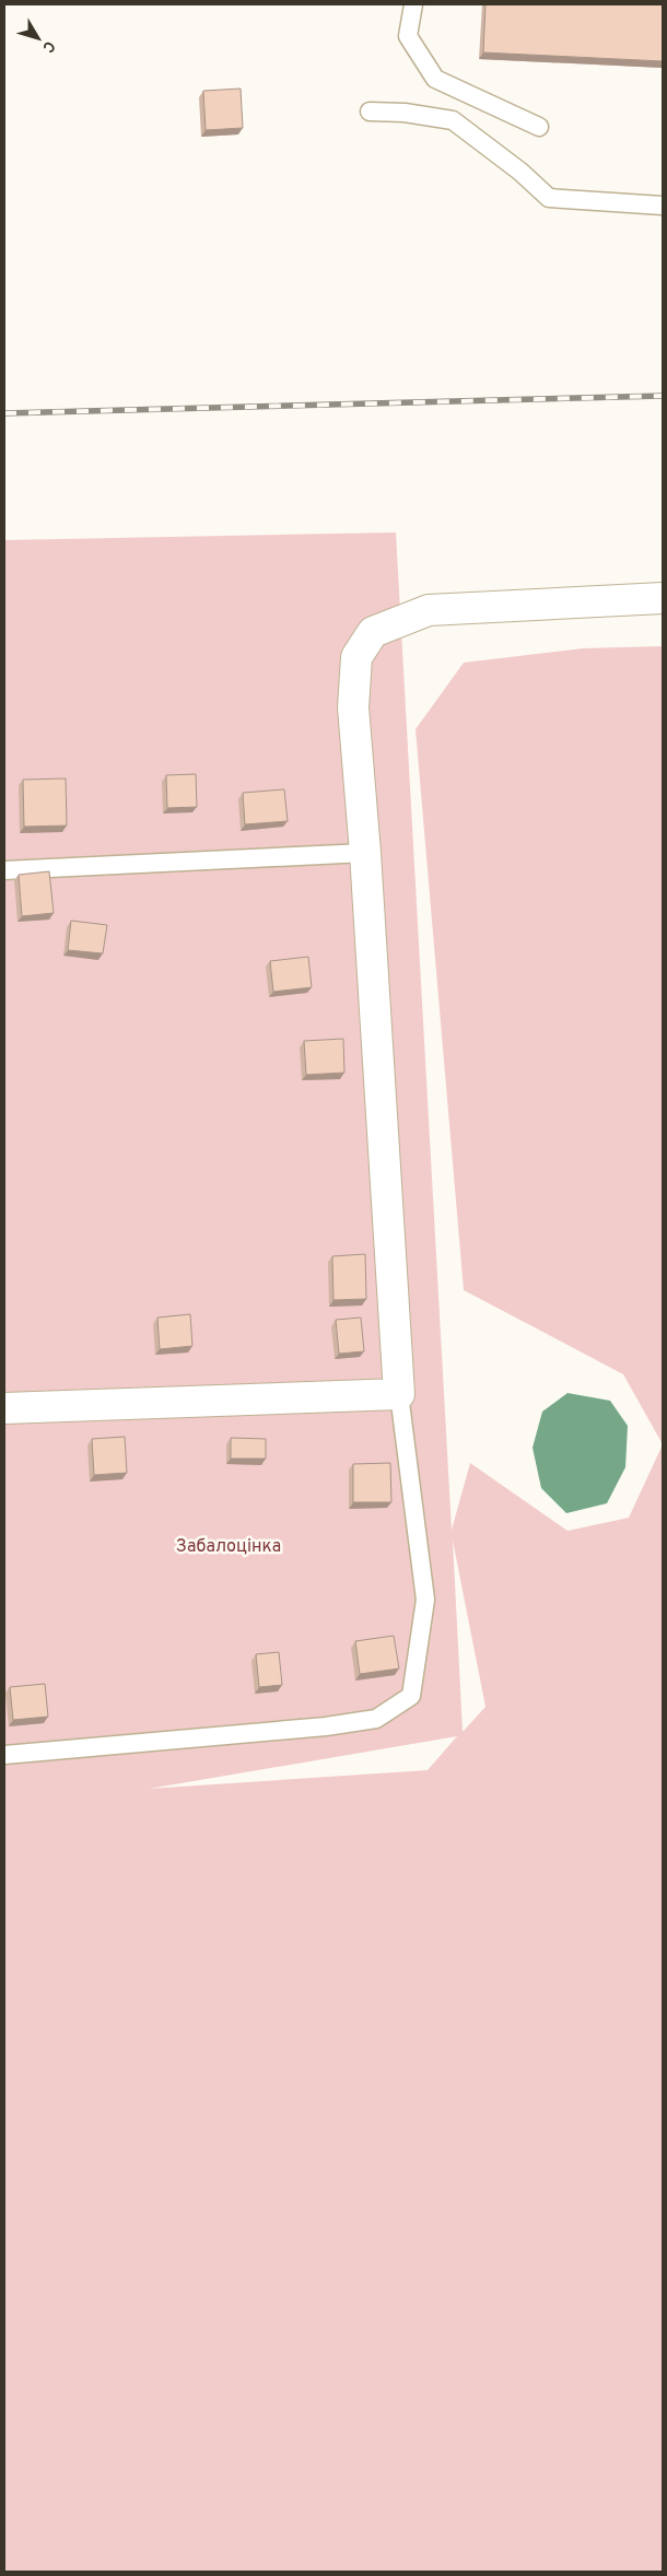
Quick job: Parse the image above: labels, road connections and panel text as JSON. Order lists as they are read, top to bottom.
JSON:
{
  "parks": ["Забалоцінка"],
  "north": "bottom right"
}
